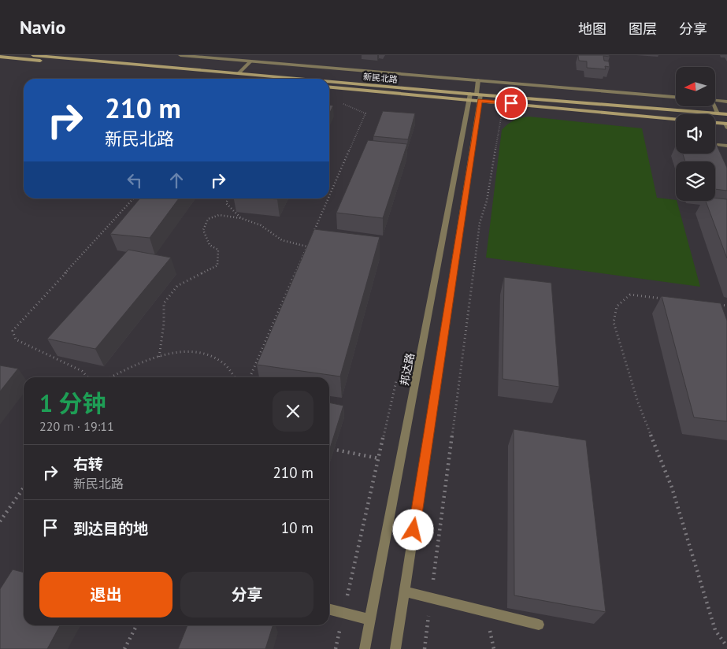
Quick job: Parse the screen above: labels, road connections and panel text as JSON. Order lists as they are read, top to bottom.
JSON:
{
  "streets": {
    "street": ["新民北路", "邦达路"]
  },
  "crossings": [
    ["新民北路", "邦达路"]
  ],
  "north": "left",
  "page": {
    "header": "Navio",
    "nav": ["地图", "图层", "分享"],
    "turn": ["210 m", "新民北路"],
    "heading": ["1 分钟", "220 m · 19:11"],
    "list": [
      {
        "name": "右转",
        "note": "新民北路",
        "value": "210 m"
      },
      {
        "name": "到达目的地",
        "value": "10 m"
      }
    ],
    "buttons": ["退出", "分享"]
  }
}
